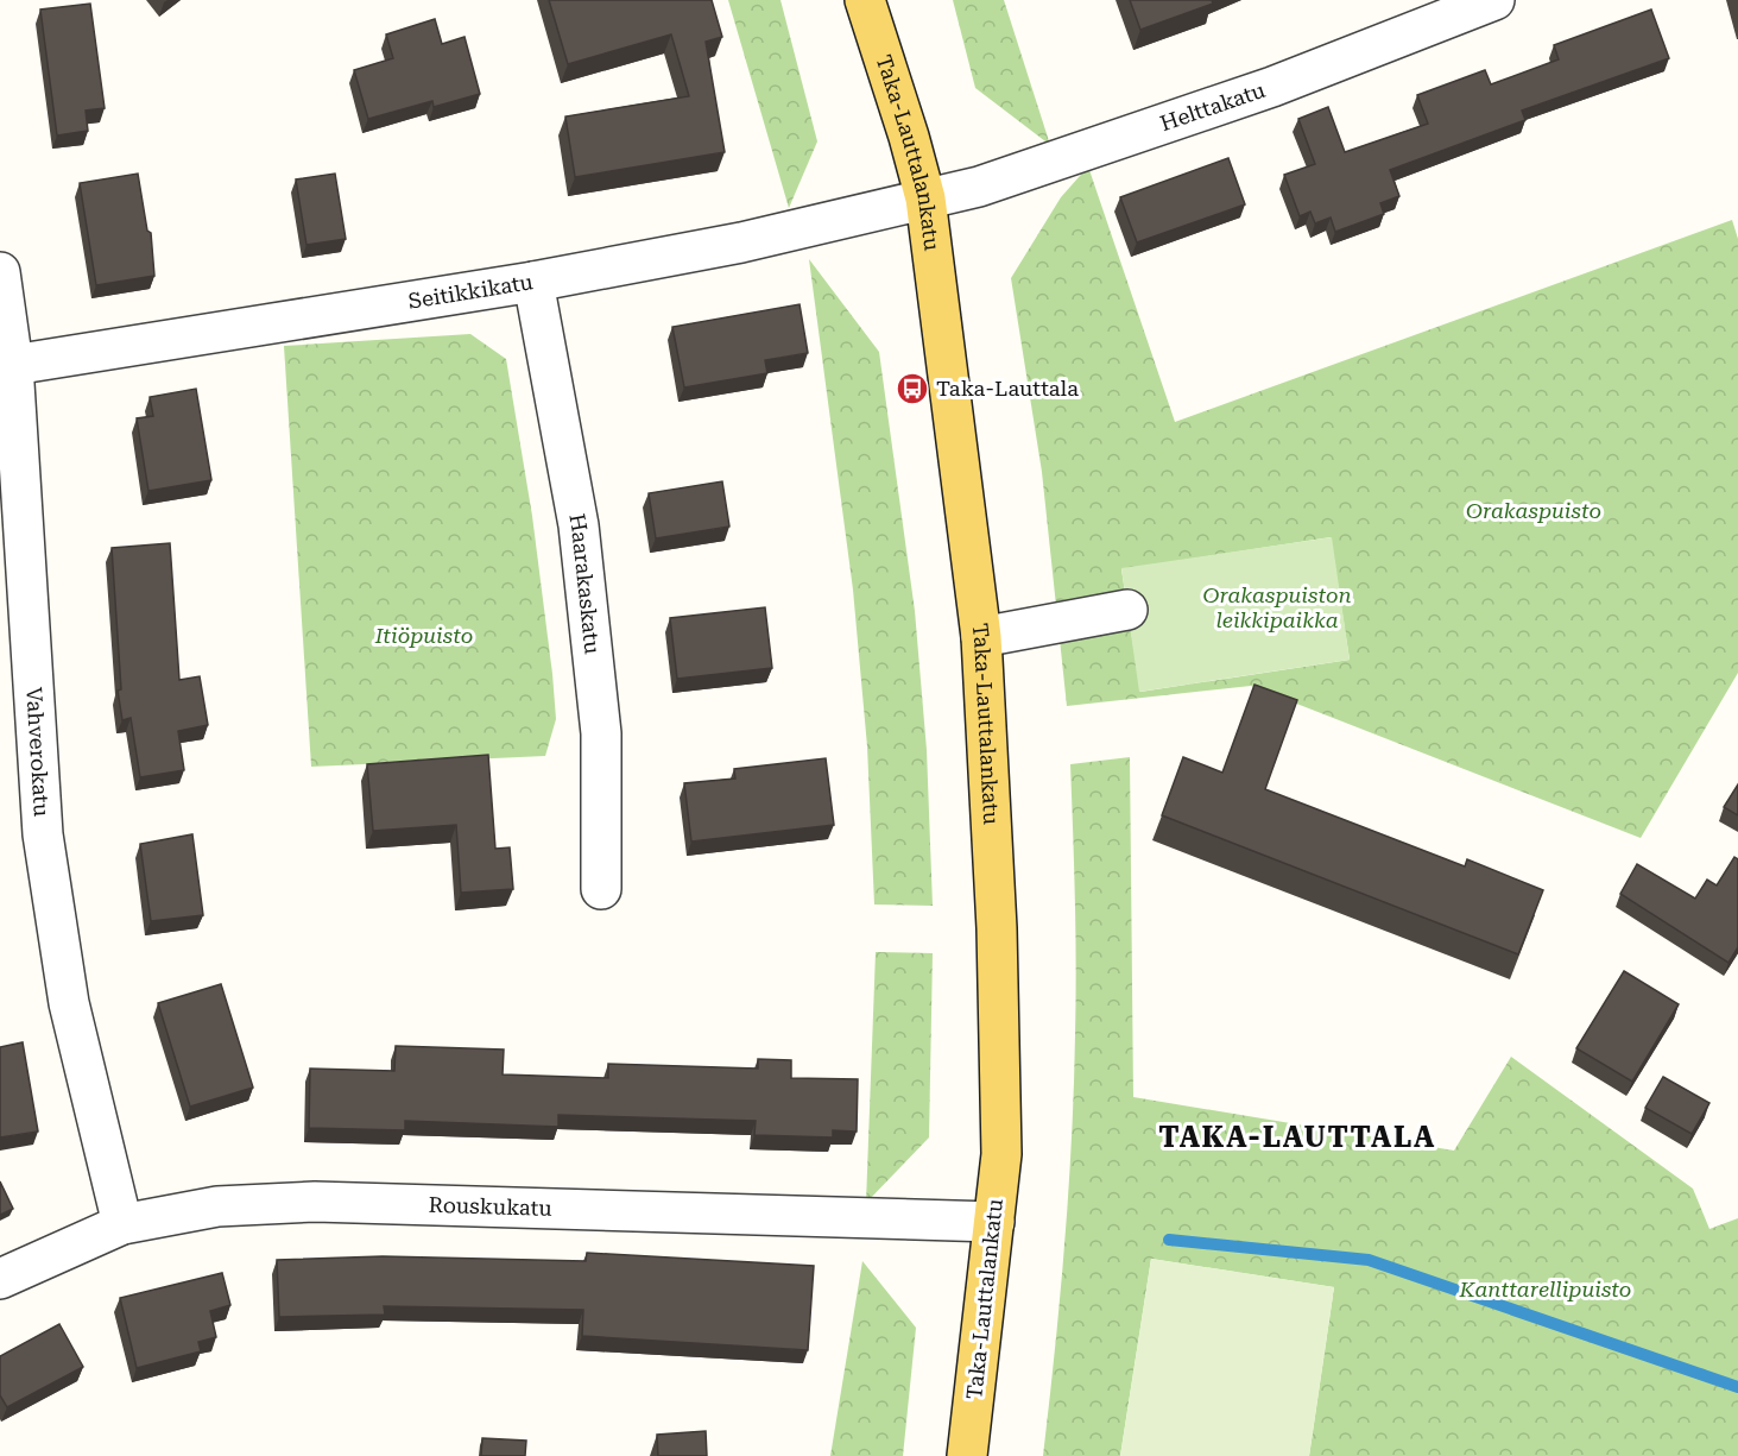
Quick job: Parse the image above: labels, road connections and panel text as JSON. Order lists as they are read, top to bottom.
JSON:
{
  "streets": {
    "main road": ["Taka-Lauttalankatu"],
    "street": [
      "Helttakatu",
      "Seitikkikatu",
      "Haarakaskatu",
      "Vahverokatu",
      "Rouskukatu"
    ]
  },
  "crossings": [
    ["Helttakatu", "Taka-Lauttalankatu"],
    ["Helttakatu", "Seitikkikatu"],
    ["Taka-Lauttalankatu", "Seitikkikatu"],
    ["Taka-Lauttalankatu", "Rouskukatu"],
    ["Seitikkikatu", "Haarakaskatu"],
    ["Seitikkikatu", "Vahverokatu"],
    ["Vahverokatu", "Rouskukatu"]
  ],
  "districts": ["TAKA-LAUTTALA"],
  "parks": [
    "Orakaspuisto",
    "Orakaspuiston leikkipaikka",
    "Itiöpuisto",
    "Kanttarellipuisto"
  ],
  "places": {
    "bus stop": ["Taka-Lauttala"]
  }
}
